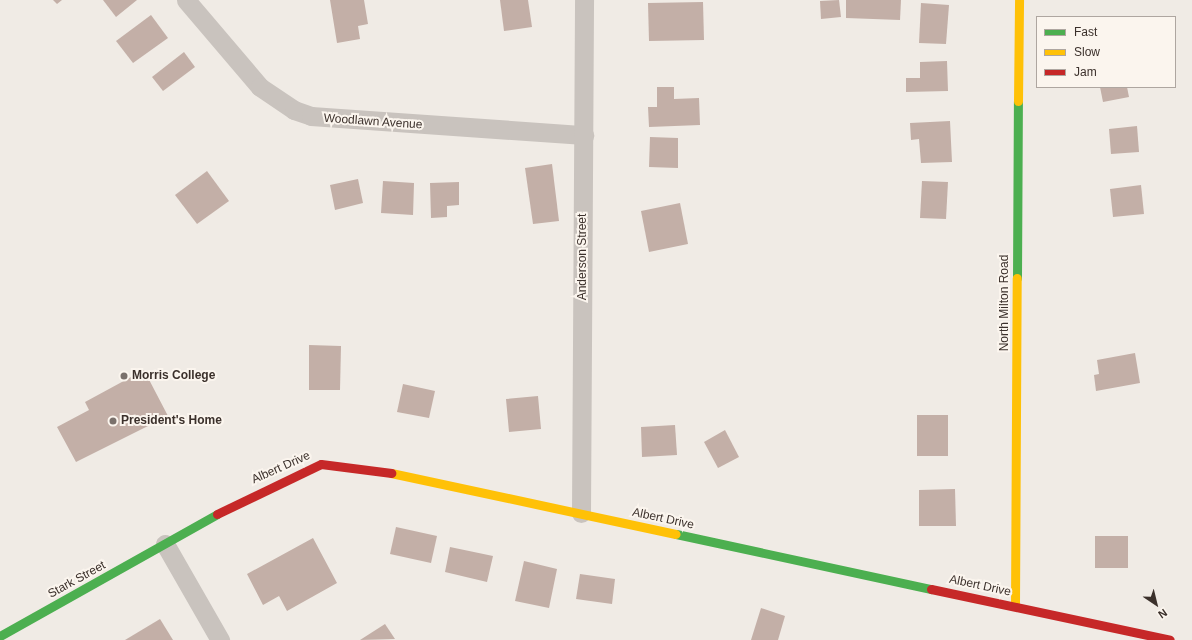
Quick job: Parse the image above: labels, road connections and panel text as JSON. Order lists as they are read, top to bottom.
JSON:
{
  "streets": {
    "street": [
      "Woodlawn Avenue",
      "Anderson Street",
      "North Milton Road",
      "Albert Drive",
      "Stark Street"
    ]
  },
  "crossings": [
    ["Woodlawn Avenue", "Anderson Street"],
    ["Anderson Street", "Albert Drive"],
    ["North Milton Road", "Albert Drive"],
    ["Albert Drive", "Stark Street"]
  ],
  "places": ["Morris College", "President's Home"],
  "legend": ["Fast", "Slow", "Jam"],
  "north": "bottom right"
}
